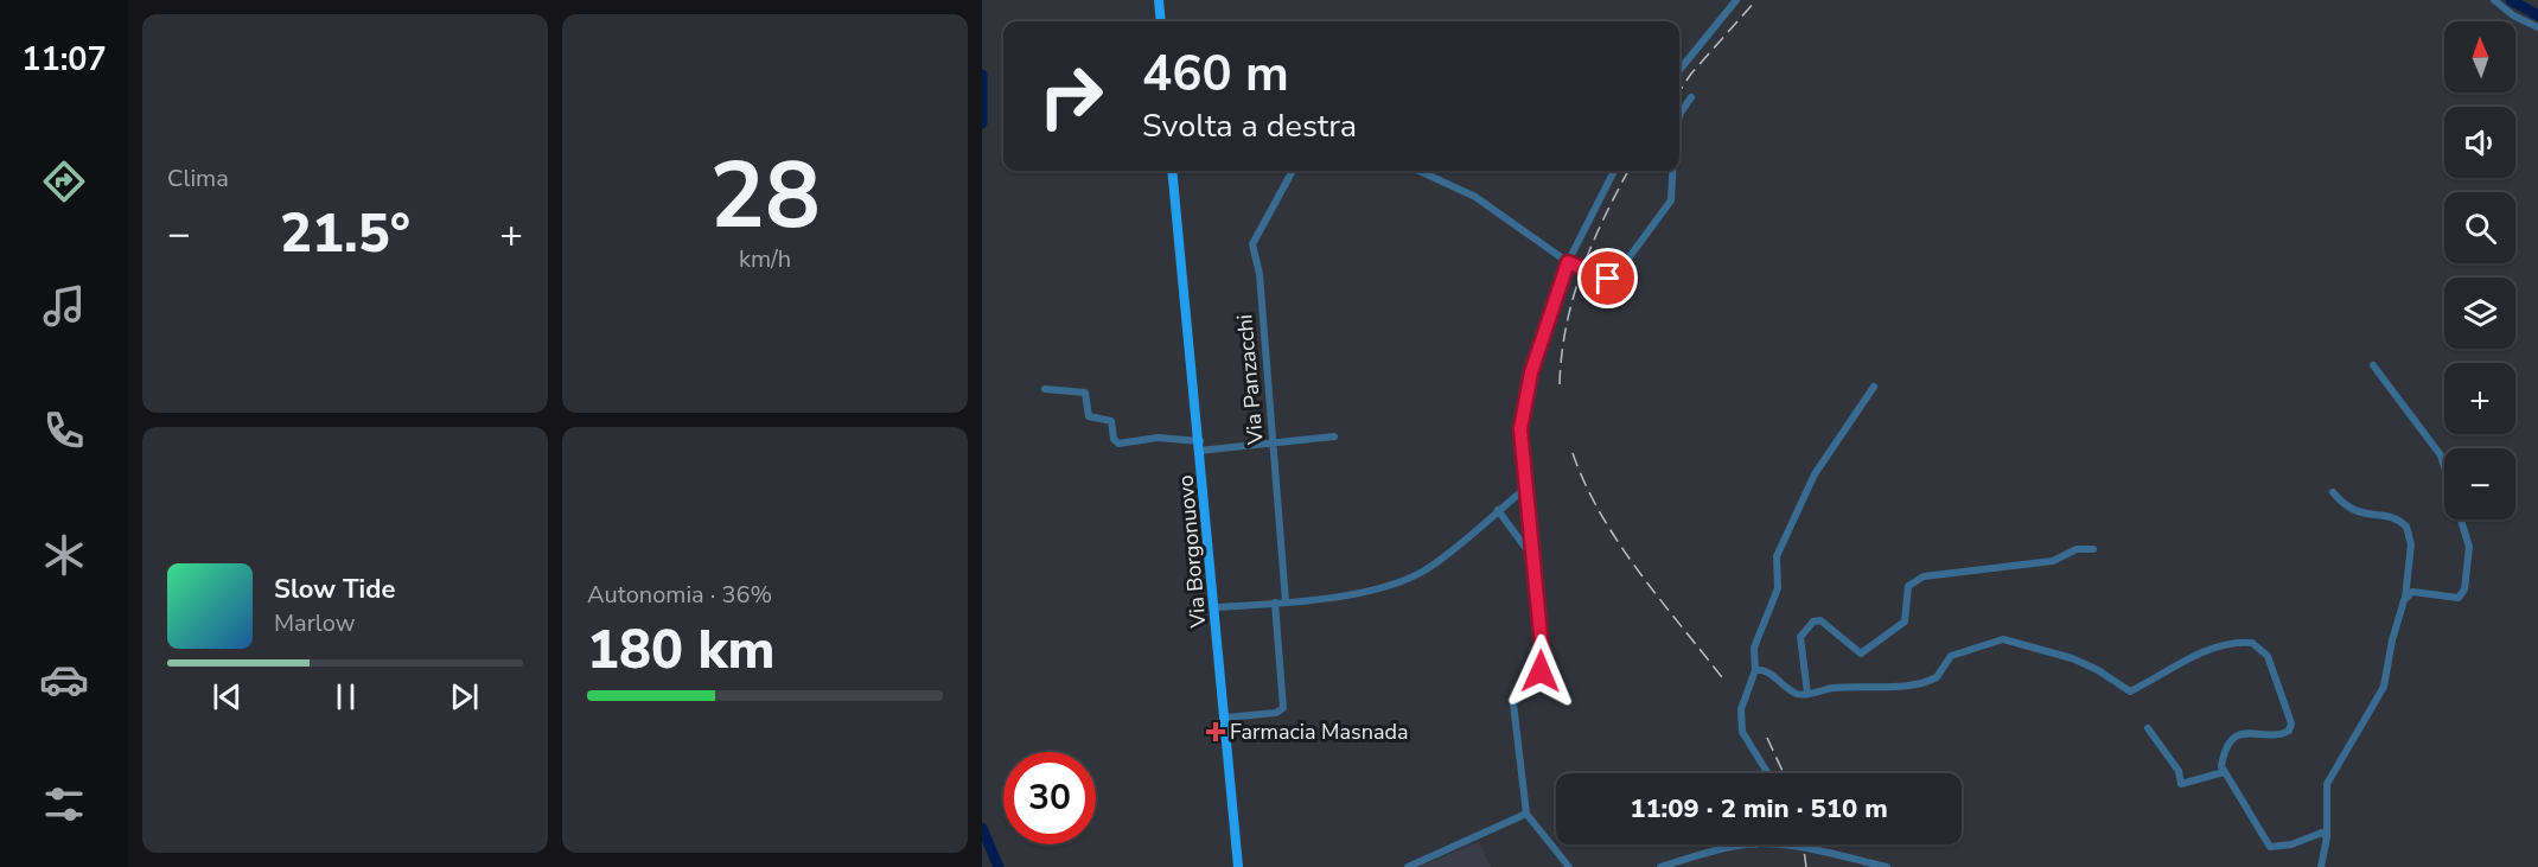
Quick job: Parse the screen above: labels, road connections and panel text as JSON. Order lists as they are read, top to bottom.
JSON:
{
  "streets": {
    "main road": ["Via Borgonuovo"],
    "street": ["Via Panzacchi"]
  },
  "places": {
    "health": ["Farmacia Masnada"]
  },
  "north": "top",
  "page": {
    "tabs": "11:07",
    "tile": [
      "Clima",
      ["28", "km/h"],
      ["Autonomia · 36%", "180 km"]
    ],
    "map_buttons": ["+", "−"],
    "turn": ["460 m", "Svolta a destra"],
    "heat": ["−", "21.5°", "+"],
    "song": ["Slow Tide", "Marlow"],
    "limit": "30",
    "trip": "11:09 · 2 min · 510 m"
  }
}
